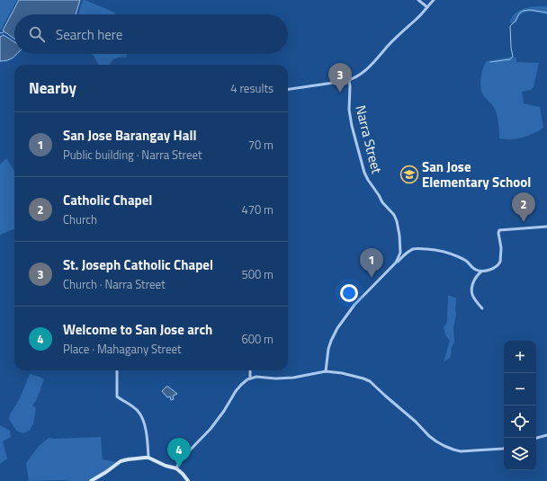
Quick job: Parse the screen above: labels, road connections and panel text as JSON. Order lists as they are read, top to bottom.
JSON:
{
  "streets": {
    "street": ["Narra Street"]
  },
  "places": {
    "school or university": ["San Jose Elementary School"]
  },
  "page": {
    "search": "Search here",
    "pins": [
      "3",
      "2",
      "1",
      "4"
    ],
    "heading": ["Nearby", "4 results"],
    "list": [
      {
        "mark": "1",
        "name": "San Jose Barangay Hall",
        "note": "Public building · Narra Street",
        "value": "70 m"
      },
      {
        "mark": "2",
        "name": "Catholic Chapel",
        "note": "Church",
        "value": "470 m"
      },
      {
        "mark": "3",
        "name": "St. Joseph Catholic Chapel",
        "note": "Church · Narra Street",
        "value": "500 m"
      },
      {
        "mark": "4",
        "name": "Welcome to San Jose arch",
        "note": "Place · Mahagany Street",
        "value": "600 m"
      }
    ],
    "map_buttons": ["+", "−"]
  }
}
